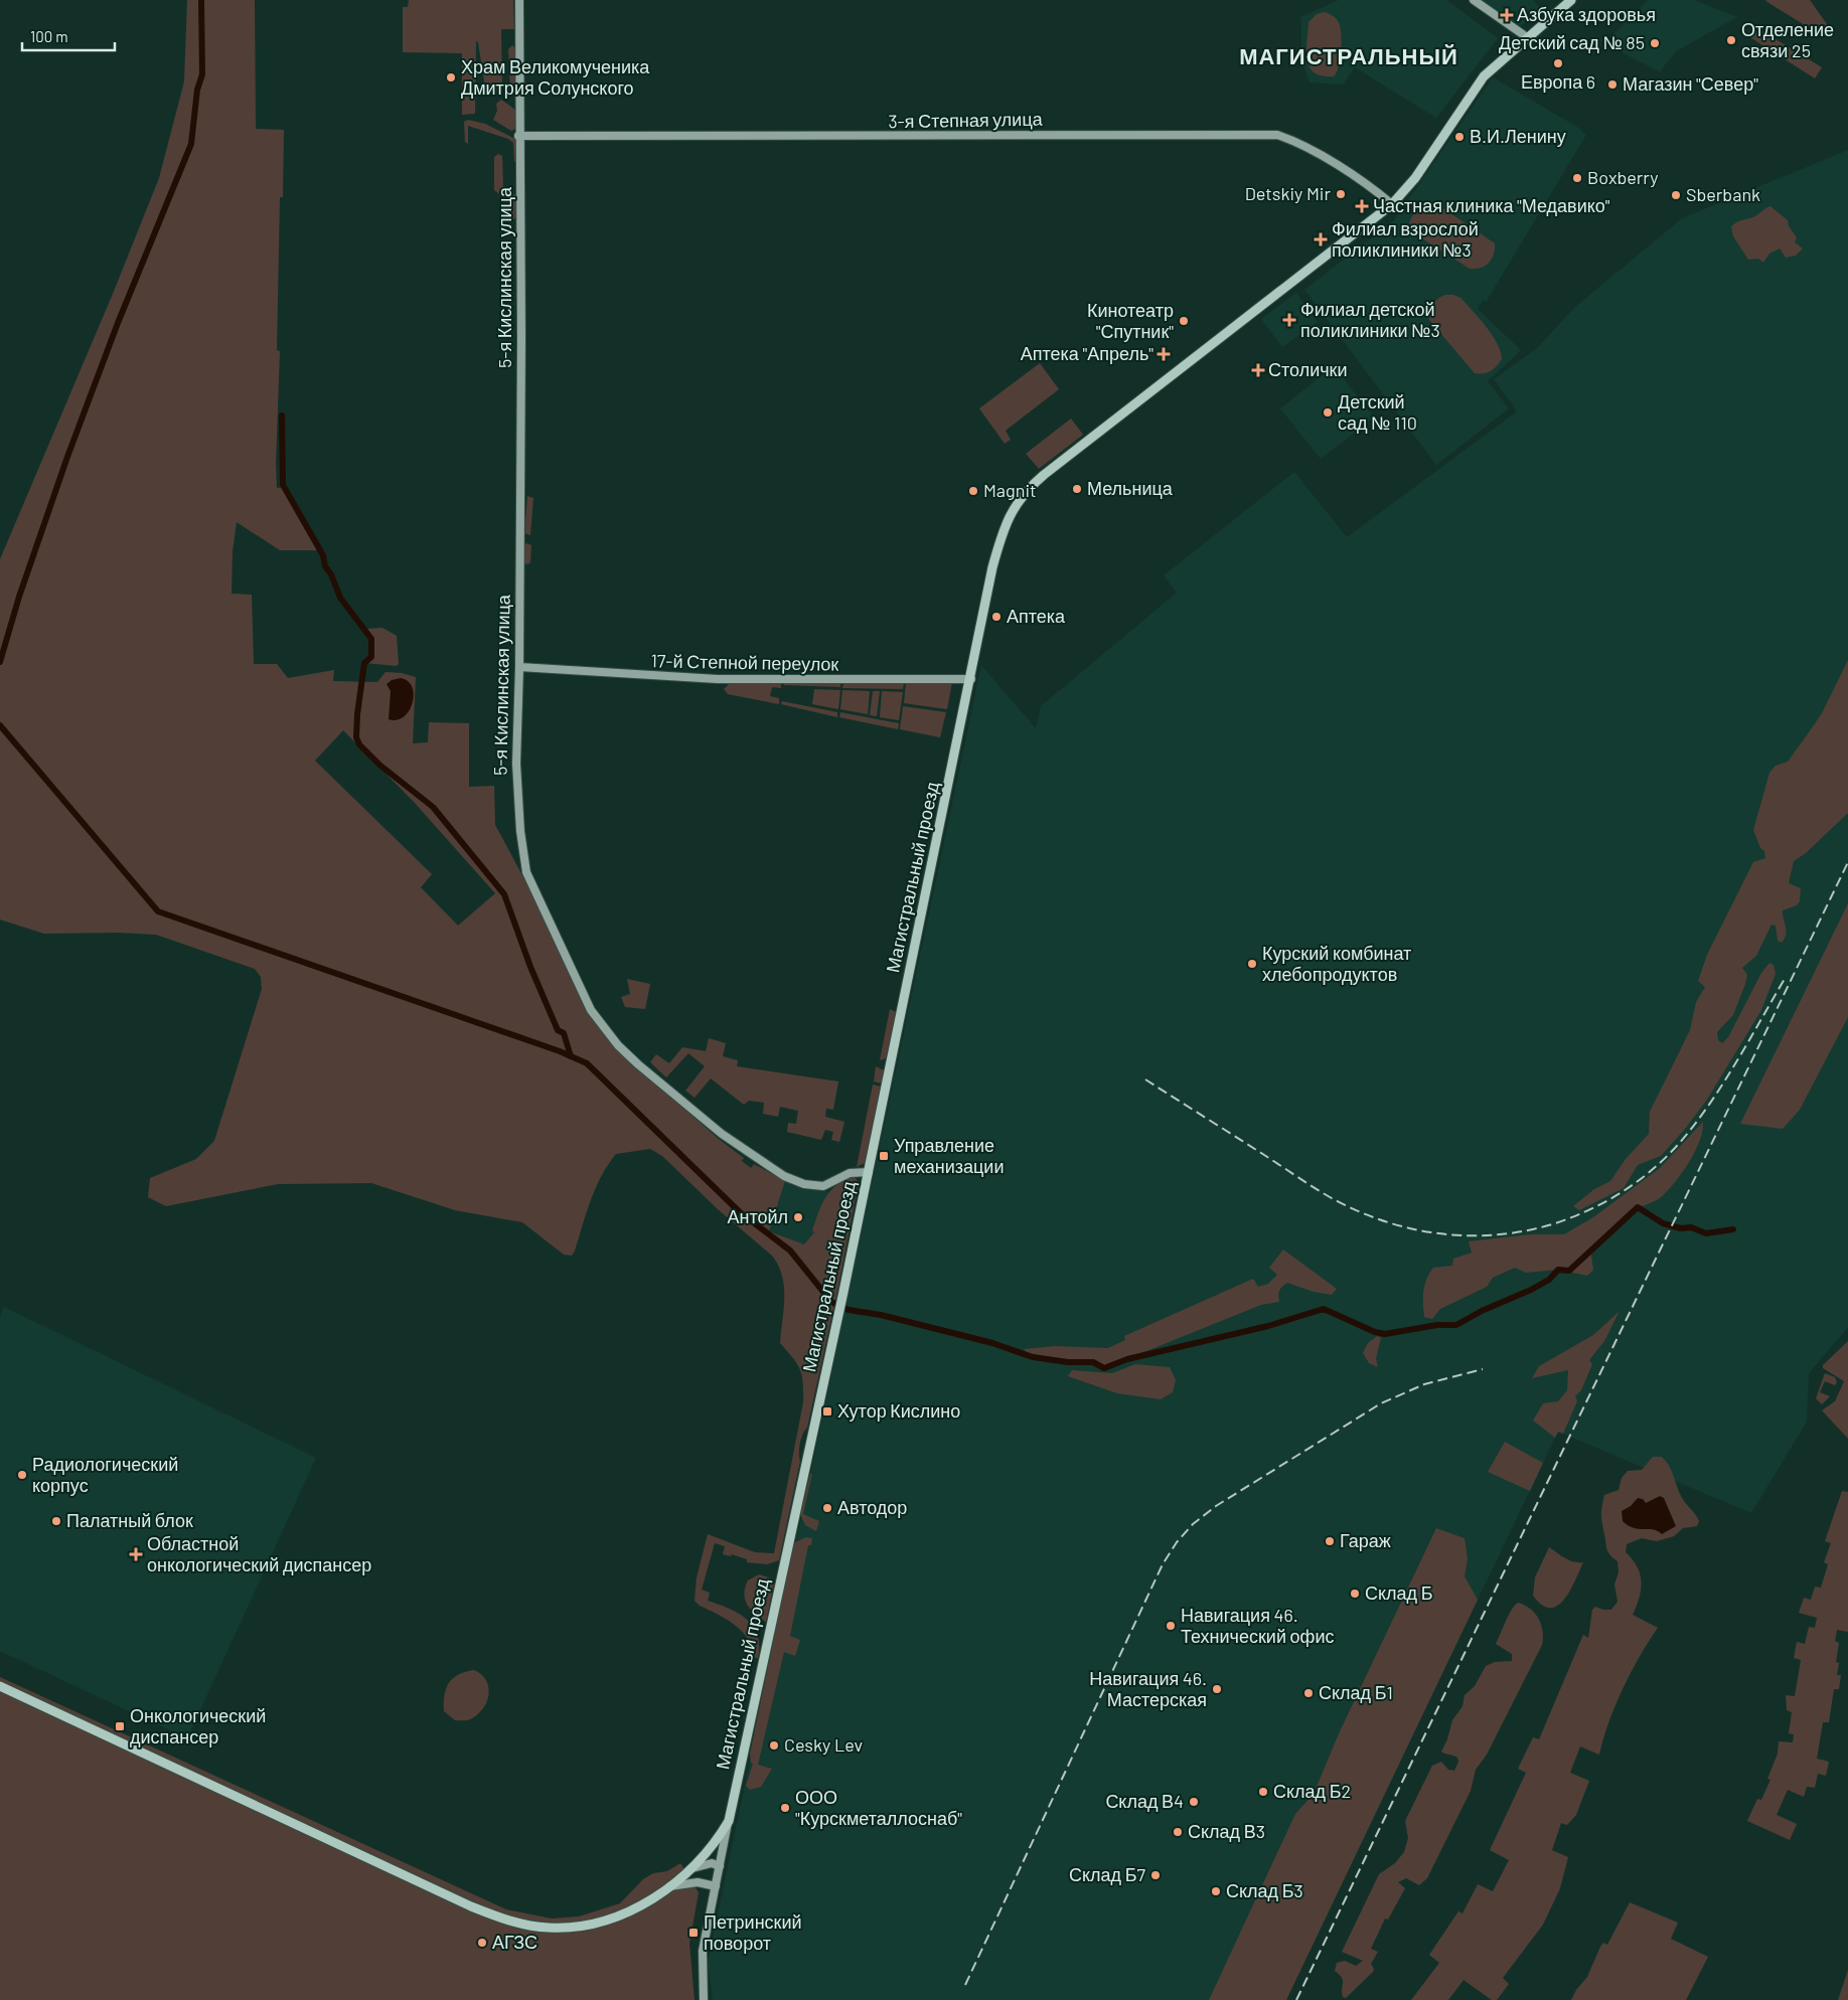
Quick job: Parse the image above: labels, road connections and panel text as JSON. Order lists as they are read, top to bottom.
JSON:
{
  "streets": {
    "main road": ["Магистральный проезд"],
    "street": ["3-я Степная улица", "5-я Кислинская улица", "17-й Степной переулок"]
  },
  "crossings": [
    ["3-я Степная улица", "5-я Кислинская улица"],
    ["3-я Степная улица", "Магистральный проезд"],
    ["5-я Кислинская улица", "17-й Степной переулок"],
    ["5-я Кислинская улица", "Магистральный проезд"],
    ["17-й Степной переулок", "Магистральный проезд"]
  ],
  "districts": ["МАГИСТРАЛЬНЫЙ"],
  "places": {
    "health": [
      "Азбука здоровья",
      "Частная клиника \"Медавико\"",
      "Филиал взрослой поликлиники №3",
      "Филиал детской поликлиники №3",
      "Аптека \"Апрель\"",
      "Столички",
      "Областной онкологический диспансер"
    ],
    "other": [
      "Отделение связи 25",
      "Детский сад № 85",
      "Европа 6",
      "Храм Великомученика Дмитрия Солунского",
      "Магазин \"Север\"",
      "В.И.Ленину",
      "Boxberry",
      "Detskiy Mir",
      "Sberbank",
      "Кинотеатр \"Спутник\"",
      "Детский сад № 110",
      "Мельница",
      "Magnit",
      "Аптека",
      "Курский комбинат хлебопродуктов",
      "Антойл",
      "Радиологический корпус",
      "Автодор",
      "Палатный блок",
      "Гараж",
      "Склад Б",
      "Навигация 46. Технический офис",
      "Навигация 46. Мастерская",
      "Склад Б1",
      "Cesky Lev",
      "Склад Б2",
      "Склад В4",
      "ООО \"Курскметаллоснаб\"",
      "Склад В3",
      "Склад Б7",
      "Склад Б3",
      "АГЗС"
    ],
    "transit": [
      "Управление механизации",
      "Хутор Кислино",
      "Онкологический диспансер",
      "Петринский поворот"
    ]
  },
  "scale_bar": "100 m"
}
